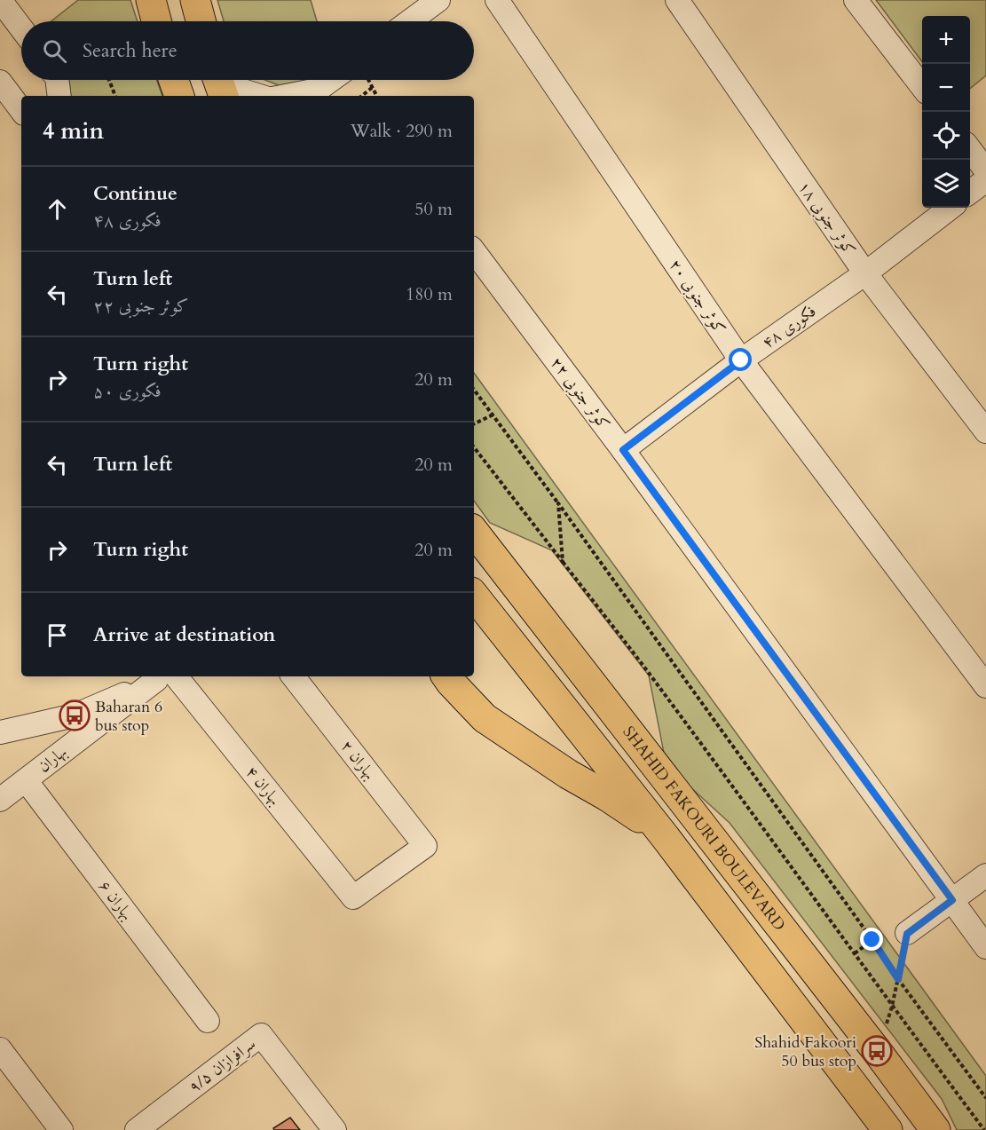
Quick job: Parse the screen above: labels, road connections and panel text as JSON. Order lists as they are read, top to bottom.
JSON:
{
  "streets": {
    "main road": ["SHAHID FAKOURI BOULEVARD"],
    "street": [
      "کوثر جنوبی ۱۸",
      "کوثر جنوبی ۲۰",
      "فکوری ۴۸",
      "کوثر جنوبی ۲۲",
      "بهاران",
      "بهاران ۲",
      "بهاران ۴",
      "بهاران ۶",
      "سرافرازان ۹/۵"
    ]
  },
  "crossings": [
    ["کوثر جنوبی ۱۸", "فکوری ۴۸"],
    ["کوثر جنوبی ۲۰", "فکوری ۴۸"],
    ["فکوری ۴۸", "کوثر جنوبی ۲۲"],
    ["بهاران", "بهاران ۶"],
    ["بهاران ۲", "بهاران ۴"]
  ],
  "places": {
    "bus stop": ["Baharan 6 bus stop", "Shahid Fakoori 50 bus stop"]
  },
  "page": {
    "map_buttons": ["+", "−"],
    "search": "Search here",
    "heading": ["4 min", "Walk · 290 m"],
    "list": [
      ["Continue", "فکوری ۴۸", "50 m"],
      ["Turn left", "کوثر جنوبی ۲۲", "180 m"],
      ["Turn right", "فکوری ۵۰", "20 m"],
      ["Turn left", "20 m"],
      ["Turn right", "20 m"],
      "Arrive at destination"
    ]
  }
}
